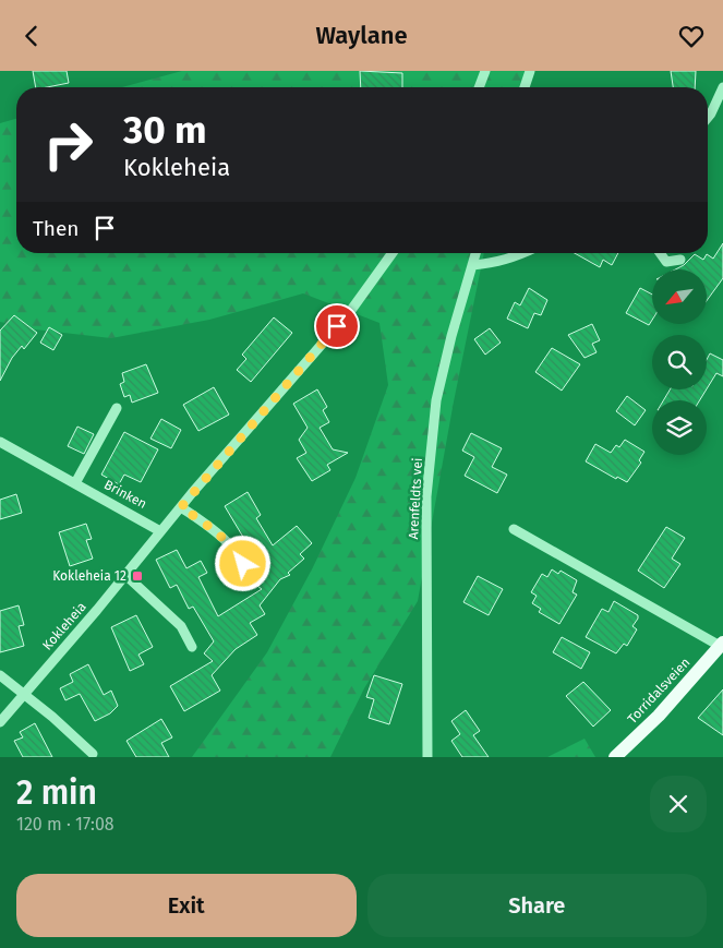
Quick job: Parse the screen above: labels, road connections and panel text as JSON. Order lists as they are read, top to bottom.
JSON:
{
  "streets": {
    "main road": ["Torridalsveien"],
    "street": ["Brinken", "Arenfeldts vei", "Kokleheia"]
  },
  "crossings": [
    ["Brinken", "Kokleheia"]
  ],
  "places": {
    "transit": ["Kokleheia 12"]
  },
  "north": "bottom left",
  "page": {
    "header": "Waylane",
    "turn": ["30 m", "Kokleheia"],
    "then": "Then",
    "heading": ["2 min", "120 m · 17:08"],
    "buttons": ["Exit", "Share"]
  }
}
